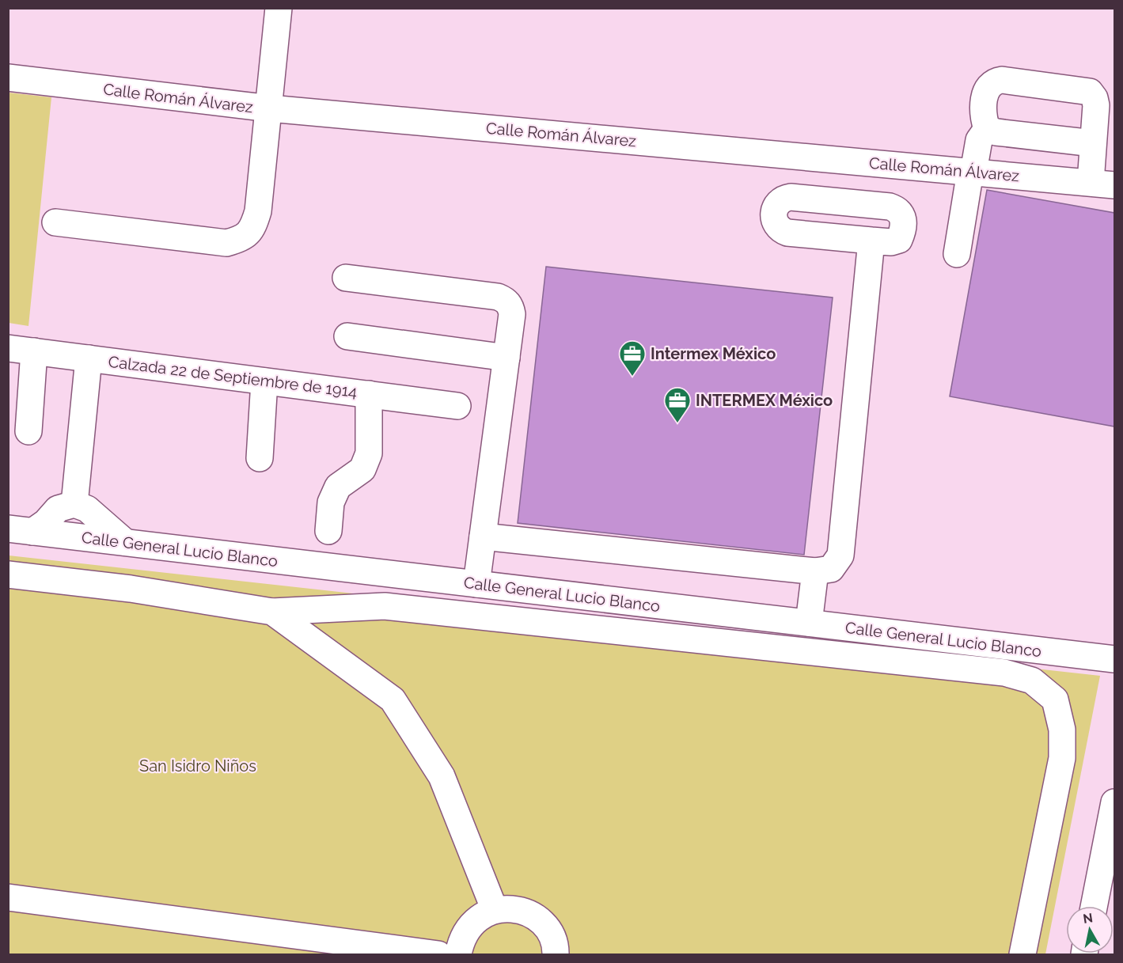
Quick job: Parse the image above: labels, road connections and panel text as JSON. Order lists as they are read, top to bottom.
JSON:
{
  "streets": {
    "street": ["Calle Román Álvarez", "Calzada 22 de Septiembre de 1914", "Calle General Lucio Blanco"]
  },
  "parks": ["San Isidro Niños"],
  "places": {
    "office": ["Intermex México", "INTERMEX México"]
  },
  "north": "top"
}
